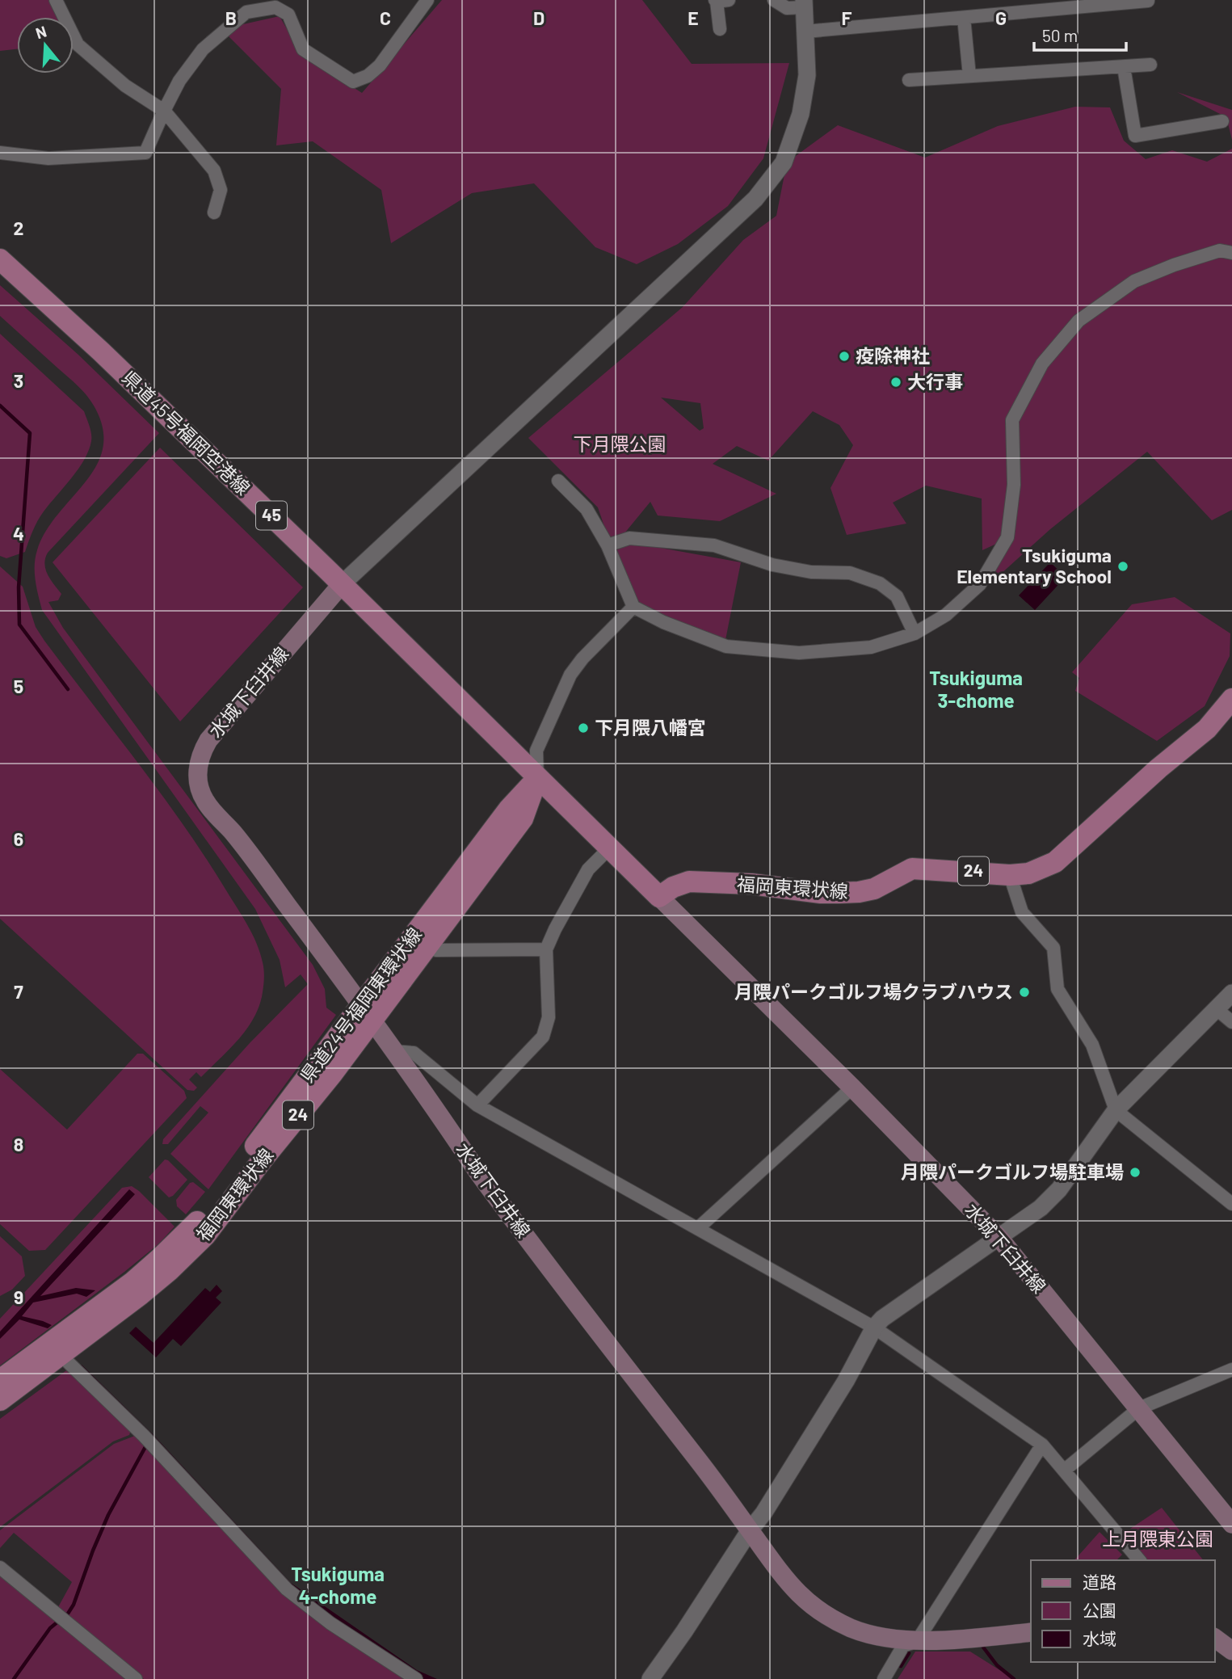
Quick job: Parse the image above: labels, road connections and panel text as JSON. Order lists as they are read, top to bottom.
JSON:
{
  "streets": {
    "main road": [
      "県道45号福岡空港線",
      "45",
      "水城下臼井線",
      "24",
      "福岡東環状線",
      "県道24号福岡東環状線"
    ]
  },
  "crossings": [
    ["県道45号福岡空港線", "水城下臼井線"],
    ["県道45号福岡空港線", "福岡東環状線"],
    ["県道45号福岡空港線", "県道24号福岡東環状線"],
    ["水城下臼井線", "福岡東環状線"],
    ["水城下臼井線", "県道24号福岡東環状線"],
    ["福岡東環状線", "県道24号福岡東環状線"]
  ],
  "districts": ["Tsukiguma 3-chome", "Tsukiguma 4-chome"],
  "parks": ["下月隈公園", "上月隈東公園"],
  "places": [
    "疫除神社",
    "大行事",
    "Tsukiguma Elementary School",
    "下月隈八幡宮",
    "月隈パークゴルフ場クラブハウス",
    "月隈パークゴルフ場駐車場"
  ],
  "legend": ["道路", "公園", "水域"],
  "scale_bar": "50 m",
  "north": "top",
  "grid": {
    "columns": [
      "B",
      "C",
      "D",
      "E",
      "F",
      "G"
    ],
    "rows": [
      "2",
      "3",
      "4",
      "5",
      "6",
      "7",
      "8",
      "9"
    ]
  }
}
